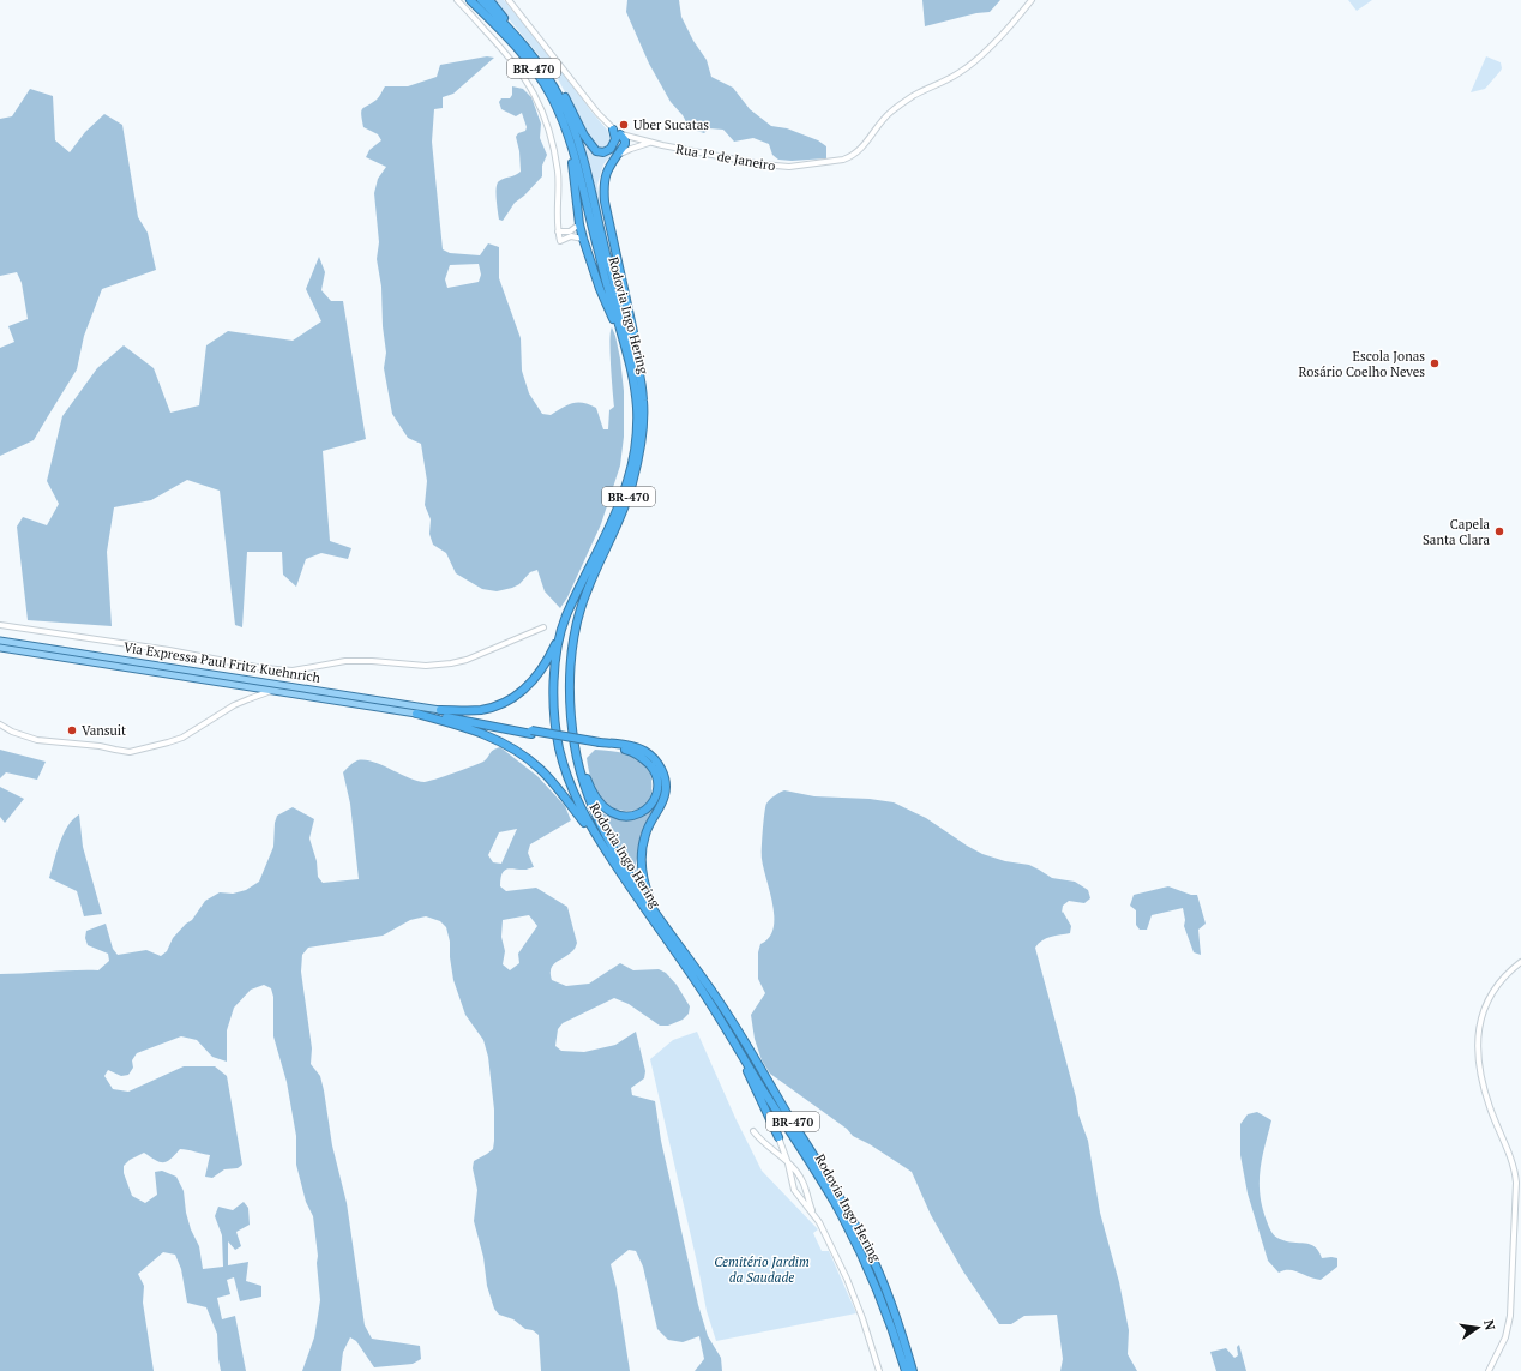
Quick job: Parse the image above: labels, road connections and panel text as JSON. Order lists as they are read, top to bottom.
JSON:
{
  "streets": {
    "highway": ["BR-470", "Rodovia Ingo Hering"],
    "main road": ["Via Expressa Paul Fritz Kuehnrich"],
    "street": ["Rua 1º de Janeiro"]
  },
  "parks": ["Cemitério Jardim da Saudade"],
  "places": [
    "Uber Sucatas",
    "Escola Jonas Rosário Coelho Neves",
    "Capela Santa Clara",
    "Vansuit"
  ],
  "north": "right"
}
